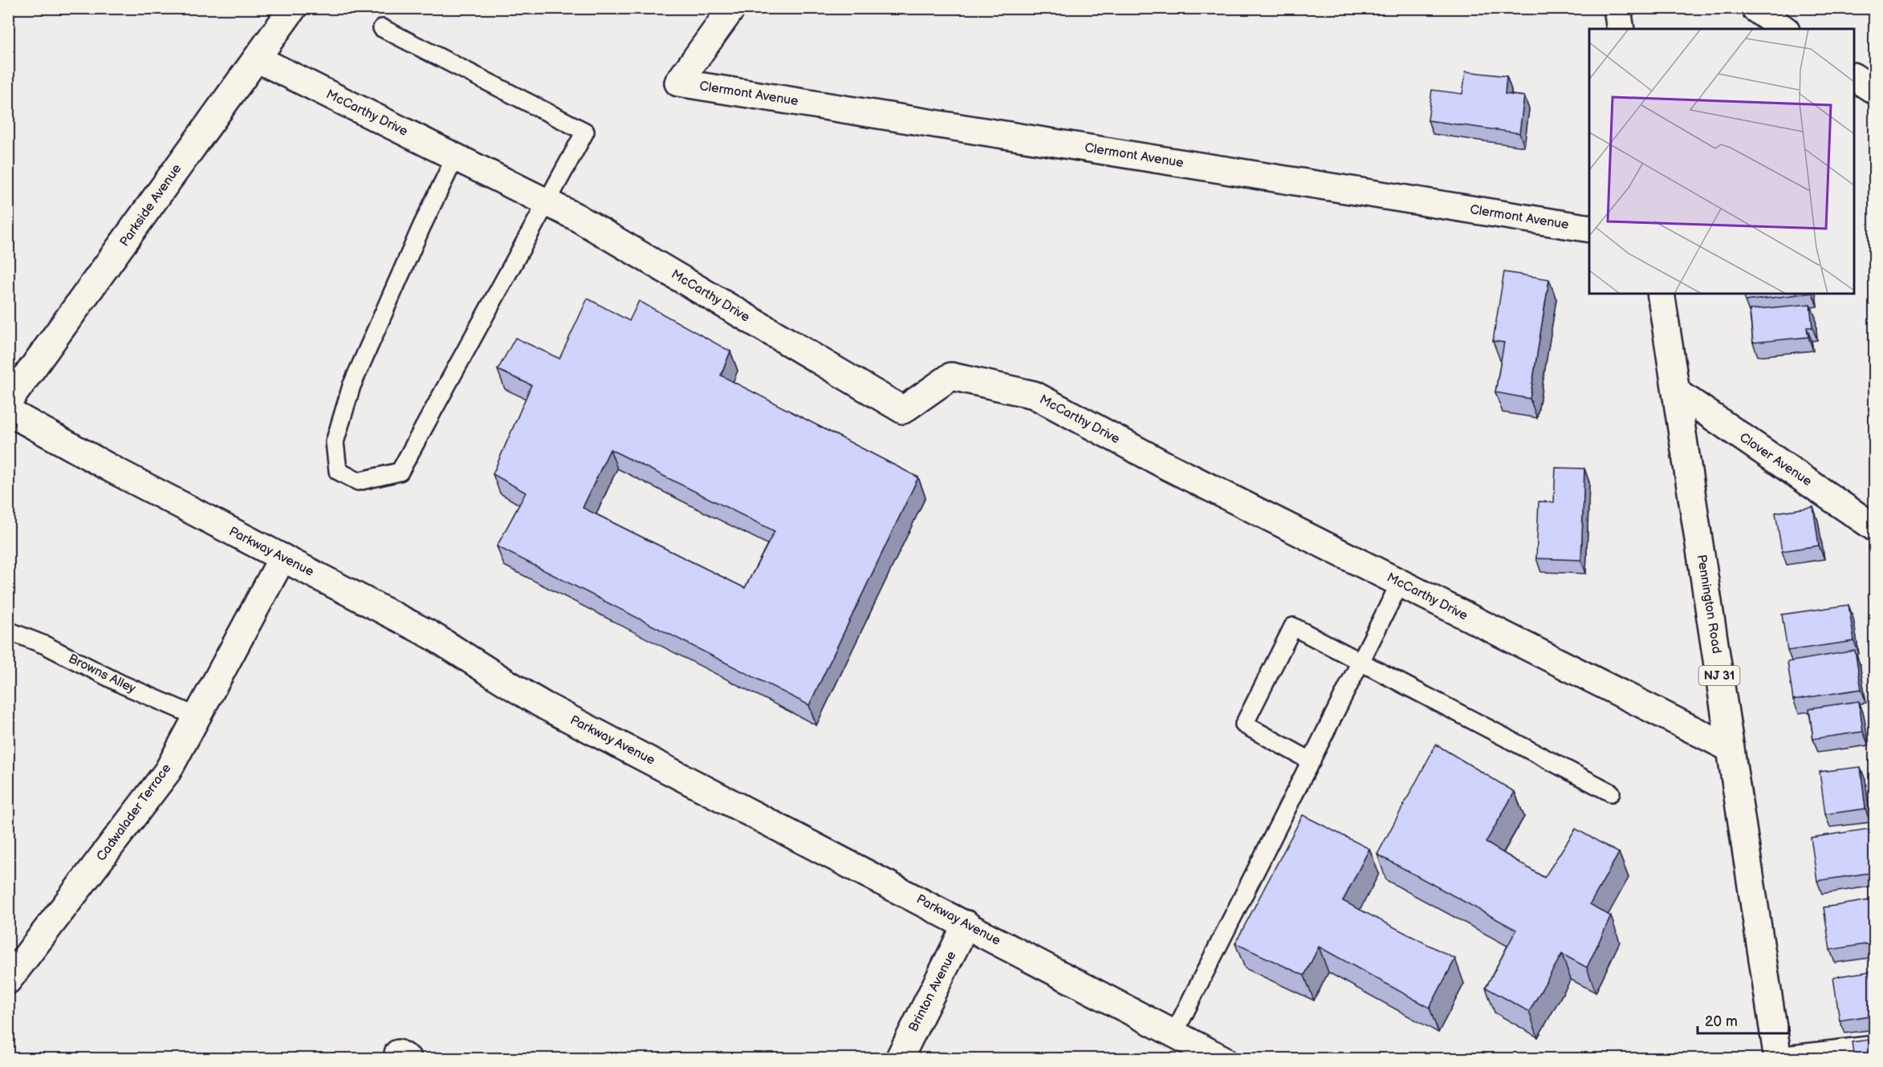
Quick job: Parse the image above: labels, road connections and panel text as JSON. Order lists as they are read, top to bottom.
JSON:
{
  "streets": {
    "street": [
      "Clermont Avenue",
      "McCarthy Drive",
      "Parkside Avenue",
      "Clover Avenue",
      "Parkway Avenue",
      "Pennington Road",
      "NJ 31",
      "Cadwalader Terrace",
      "Brinton Avenue"
    ],
    "lane": ["Browns Alley"]
  },
  "crossings": [
    ["McCarthy Drive", "Parkside Avenue"],
    ["McCarthy Drive", "Pennington Road"],
    ["Clover Avenue", "Pennington Road"],
    ["Parkway Avenue", "Cadwalader Terrace"],
    ["Parkway Avenue", "Brinton Avenue"],
    ["Browns Alley", "Cadwalader Terrace"]
  ],
  "scale_bar": "20 m"
}
